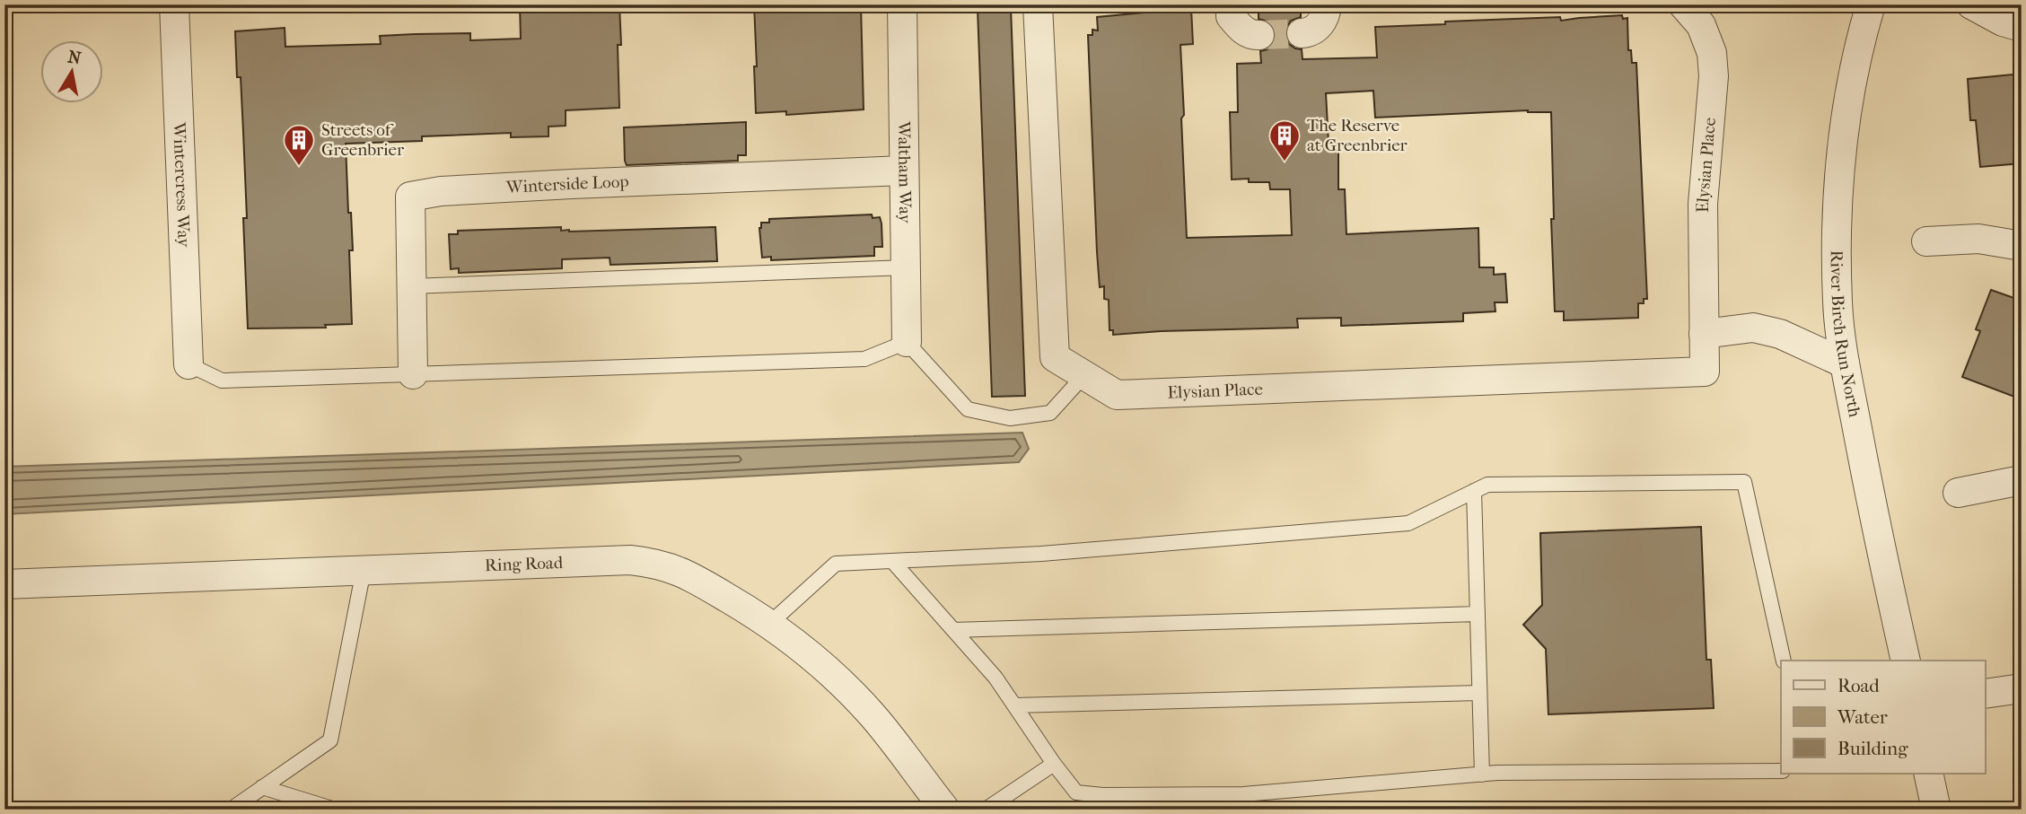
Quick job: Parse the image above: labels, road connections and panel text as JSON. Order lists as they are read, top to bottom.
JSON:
{
  "streets": {
    "street": [
      "Elysian Place",
      "Waltham Way",
      "Wintercress Way",
      "Winterside Loop",
      "River Birch Run North",
      "Ring Road"
    ]
  },
  "crossings": [
    ["Waltham Way", "Winterside Loop"]
  ],
  "places": {
    "building": ["The Reserve at Greenbrier", "Streets of Greenbrier"]
  },
  "legend": ["Road", "Water", "Building"],
  "north": "top"
}
